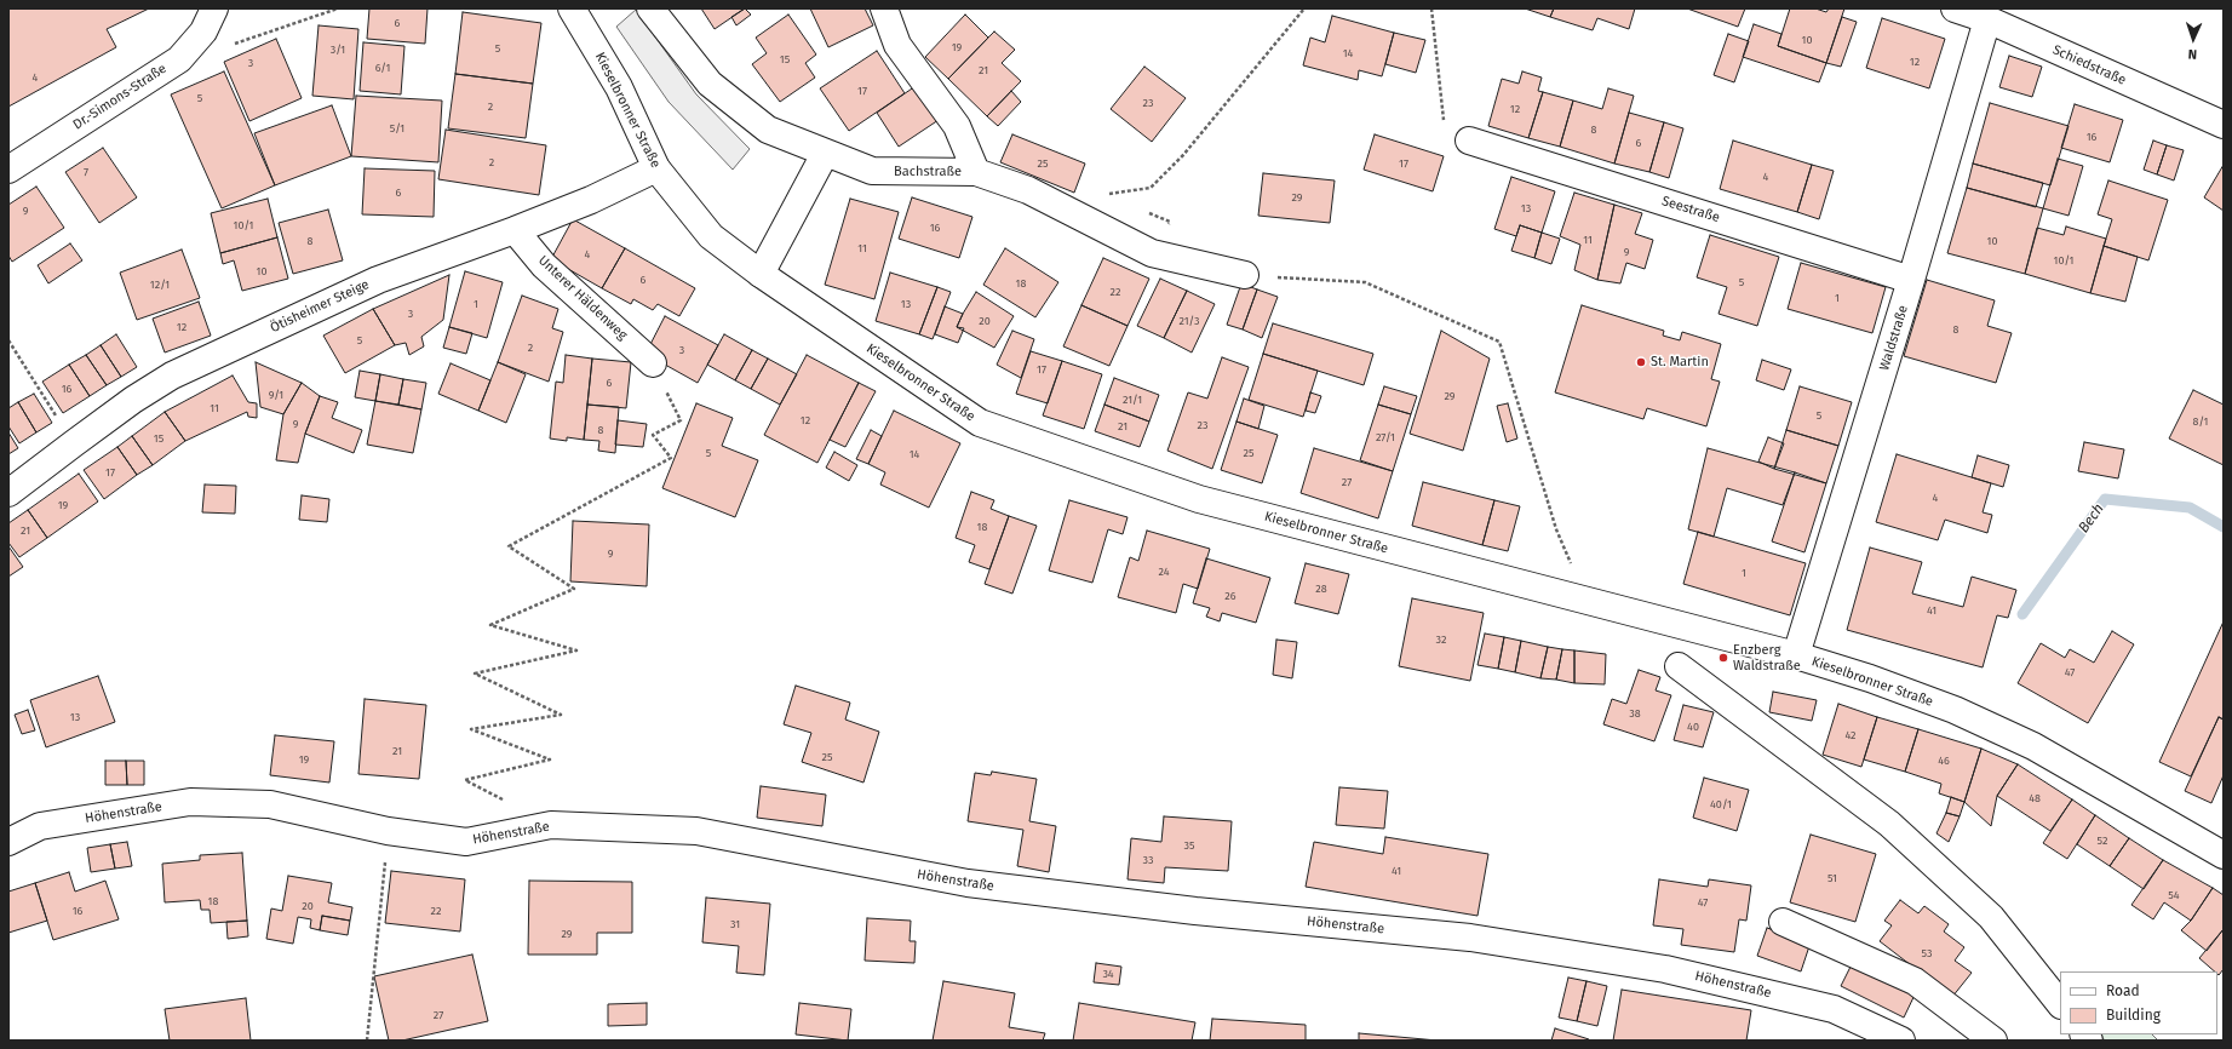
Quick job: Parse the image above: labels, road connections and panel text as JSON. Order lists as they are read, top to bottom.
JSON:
{
  "streets": {
    "street": [
      "Schiedstraße",
      "Dr.-Simons-Straße",
      "Kieselbronner Straße",
      "Bachstraße",
      "Seestraße",
      "Unterer Häldenweg",
      "Ötisheimer Steige",
      "Waldstraße",
      "Höhenstraße"
    ]
  },
  "crossings": [
    ["Schiedstraße", "Waldstraße"],
    ["Kieselbronner Straße", "Ötisheimer Steige"],
    ["Kieselbronner Straße", "Waldstraße"],
    ["Seestraße", "Waldstraße"],
    ["Unterer Häldenweg", "Ötisheimer Steige"]
  ],
  "water": ["Bech"],
  "places": ["St. Martin", "Enzberg Waldstraße"],
  "house_numbers": [
    "6",
    "10",
    "19",
    "5",
    "3/1",
    "14",
    "15",
    "12",
    "3",
    "6/1",
    "21",
    "4",
    "17",
    "5",
    "23",
    "2",
    "12",
    "5/1",
    "8",
    "16",
    "6",
    "2",
    "25",
    "17",
    "7",
    "4",
    "6",
    "29",
    "13",
    "9",
    "10/1",
    "16",
    "11",
    "8",
    "10",
    "11",
    "9",
    "4",
    "10/1",
    "10",
    "6",
    "5",
    "18",
    "12/1",
    "22",
    "1",
    "1",
    "13",
    "3",
    "20",
    "21/3",
    "12",
    "8",
    "5",
    "2",
    "3",
    "17",
    "6",
    "16",
    "9/1",
    "29",
    "21/1",
    "11",
    "5",
    "12",
    "8/1",
    "9",
    "23",
    "21",
    "8",
    "27/1",
    "15",
    "5",
    "25",
    "14",
    "17",
    "27",
    "4",
    "19",
    "18",
    "21",
    "9",
    "24",
    "1",
    "28",
    "26",
    "41",
    "32",
    "47",
    "38",
    "13",
    "40",
    "42",
    "21",
    "25",
    "19",
    "46",
    "48",
    "40/1",
    "52",
    "35",
    "33",
    "41",
    "51",
    "54",
    "18",
    "47",
    "20",
    "16",
    "22",
    "31",
    "29",
    "53",
    "34",
    "27"
  ],
  "legend": ["Road", "Building"],
  "north": "bottom"
}
